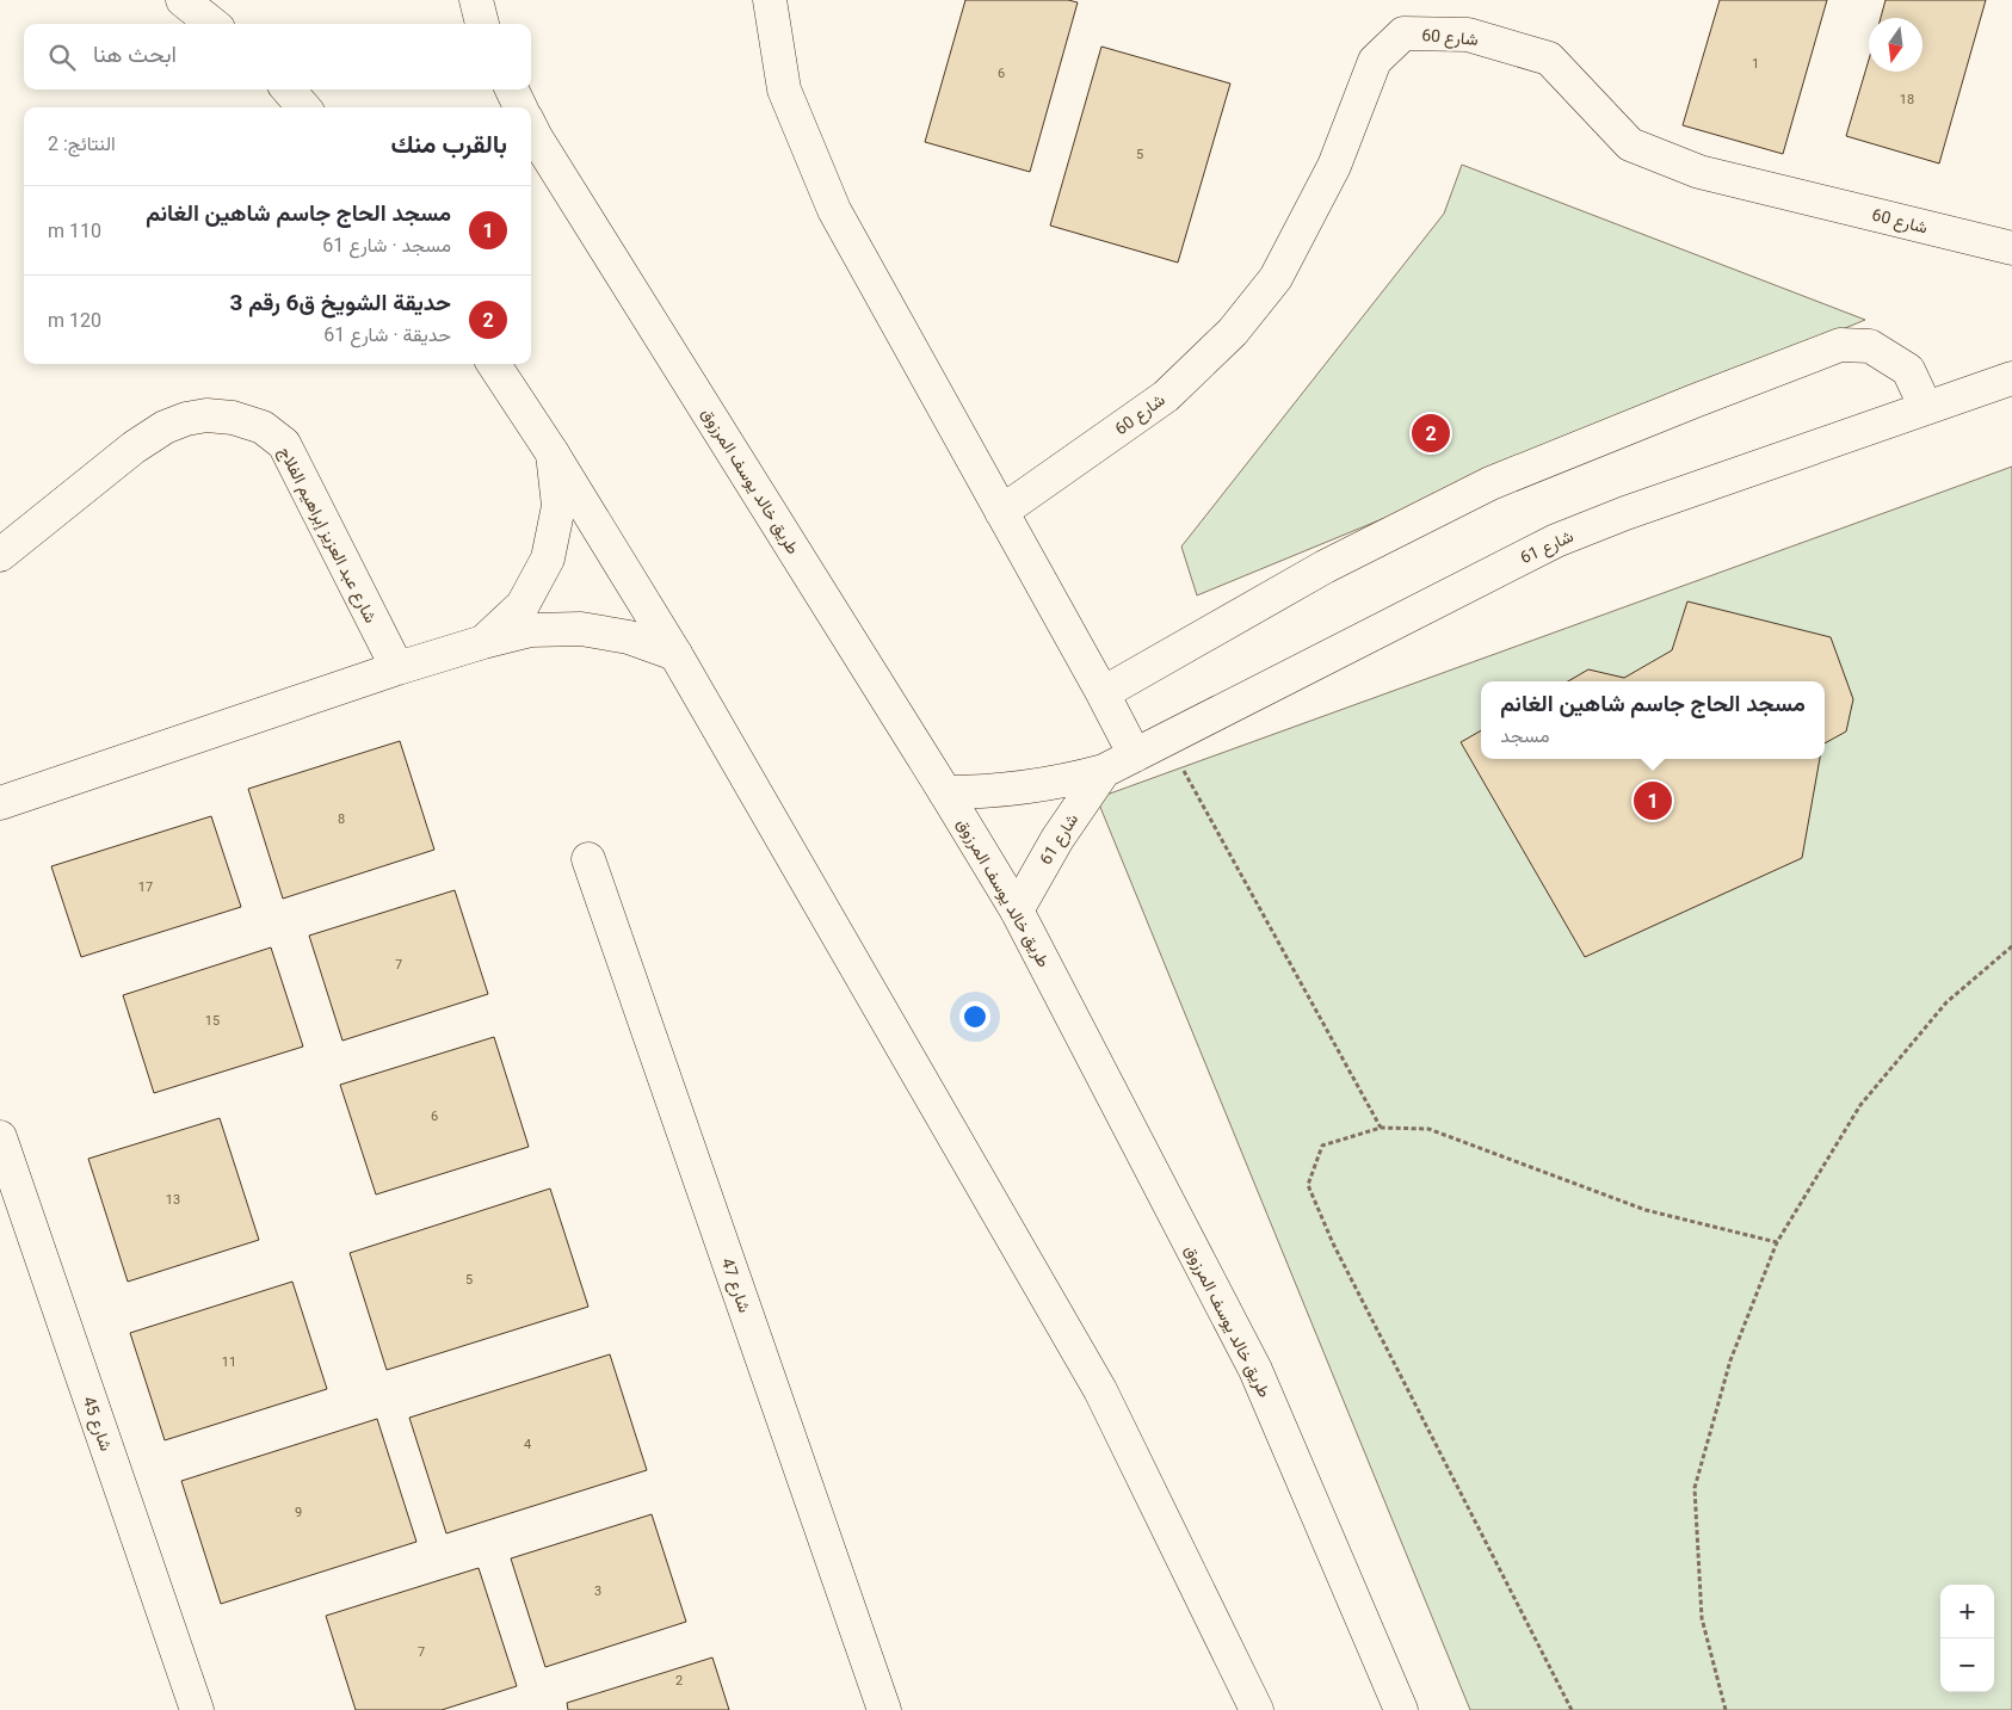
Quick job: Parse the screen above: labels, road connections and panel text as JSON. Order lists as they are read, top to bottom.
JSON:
{
  "streets": {
    "street": [
      "شارع 60",
      "طريق خالد يوسف المرزوق",
      "شارع عبد العزيز إبراهيم الفلاج",
      "شارع 61",
      "شارع 47",
      "شارع 45"
    ]
  },
  "crossings": [
    ["طريق خالد يوسف المرزوق", "شارع 61"]
  ],
  "house_numbers": [
    "1",
    "6",
    "18",
    "5",
    "8",
    "17",
    "7",
    "15",
    "6",
    "13",
    "5",
    "11",
    "4",
    "9",
    "3",
    "7",
    "2"
  ],
  "north": "bottom",
  "page": {
    "search": "ابحث هنا",
    "heading": ["بالقرب منك", "النتائج: 2"],
    "list": [
      {
        "mark": "1",
        "name": "مسجد الحاج جاسم شاهين الغانم",
        "note": "مسجد · شارع 61",
        "value": "110 m"
      },
      {
        "mark": "2",
        "name": "حديقة الشويخ ق6 رقم 3",
        "note": "حديقة · شارع 61",
        "value": "120 m"
      }
    ],
    "pins": ["2", "1"],
    "popup": ["مسجد الحاج جاسم شاهين الغانم", "مسجد"],
    "map_buttons": ["+", "−"]
  }
}
